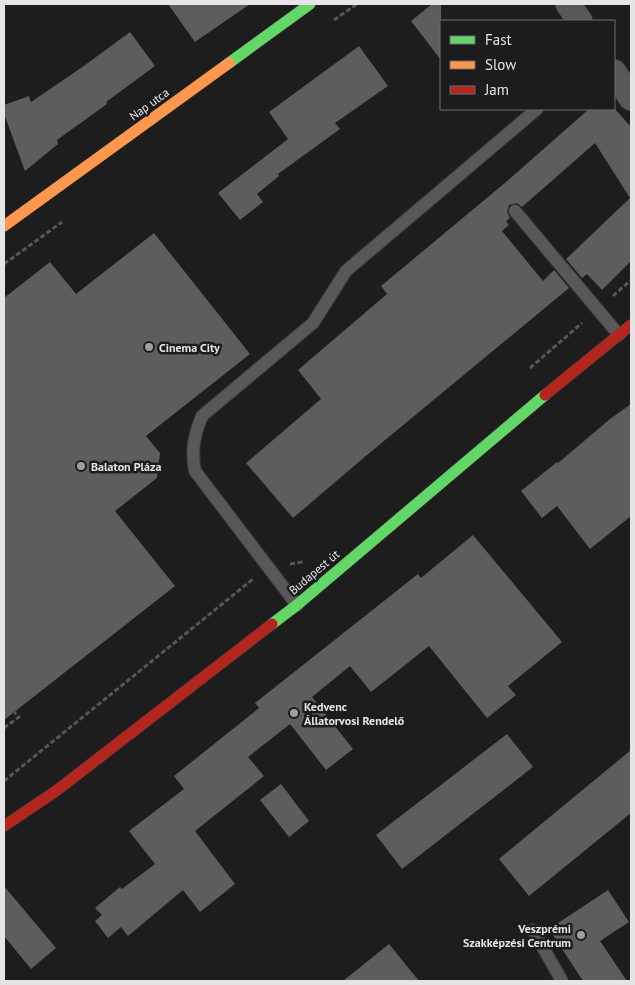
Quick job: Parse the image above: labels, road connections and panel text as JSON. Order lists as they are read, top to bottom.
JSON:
{
  "streets": {
    "main road": ["Nap utca", "Budapest út"]
  },
  "places": [
    "Cinema City",
    "Balaton Pláza",
    "Kedvenc Állatorvosi Rendelő",
    "Veszprémi Szakképzési Centrum"
  ],
  "legend": ["Fast", "Slow", "Jam"]
}
